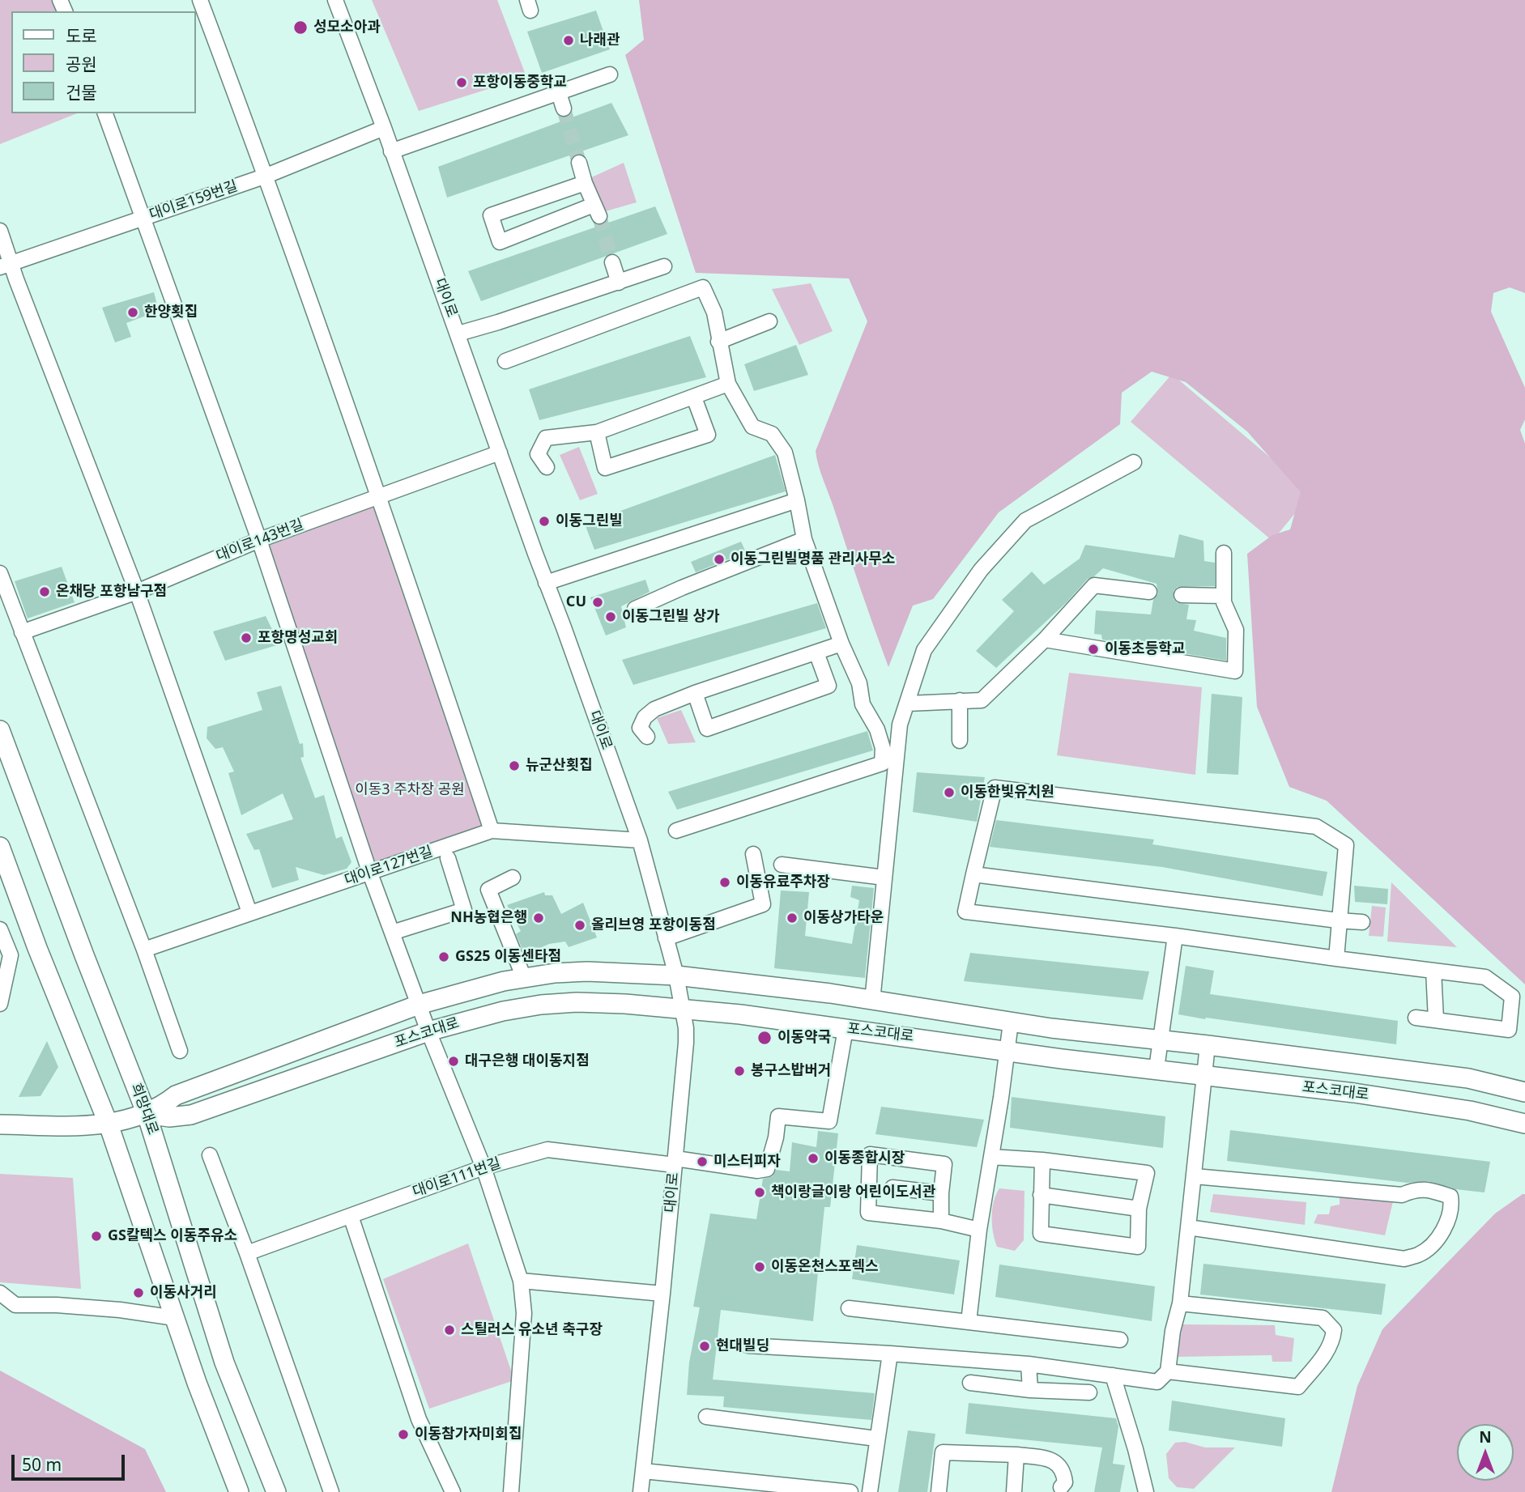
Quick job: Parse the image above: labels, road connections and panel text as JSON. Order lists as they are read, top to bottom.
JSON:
{
  "streets": {
    "main road": ["포스코대로", "희망대로"],
    "street": [
      "대이로159번길",
      "대이로",
      "대이로143번길",
      "대이로127번길",
      "대이로111번길"
    ]
  },
  "crossings": [
    ["대이로159번길", "대이로"],
    ["대이로", "대이로143번길"],
    ["대이로", "대이로127번길"],
    ["대이로", "포스코대로"],
    ["대이로", "대이로111번길"],
    ["포스코대로", "희망대로"],
    ["포스코대로", "대이로111번길"]
  ],
  "parks": ["이동3 주차장 공원"],
  "places": [
    "성모소아과",
    "나래관",
    "포항이동중학교",
    "한양횟집",
    "이동그린빌",
    "이동그린빌명품 관리사무소",
    "온채당 포항남구점",
    "CU",
    "이동그린빌 상가",
    "포항명성교회",
    "이동초등학교",
    "뉴군산횟집",
    "이동한빛유치원",
    "이동유료주차장",
    "NH농협은행",
    "이동상가타운",
    "올리브영 포항이동점",
    "GS25 이동센타점",
    "이동약국",
    "대구은행 대이동지점",
    "봉구스밥버거",
    "이동종합시장",
    "미스터피자",
    "책이랑글이랑 어린이도서관",
    "GS칼텍스 이동주유소",
    "이동온천스포렉스",
    "이동사거리",
    "스틸러스 유소년 축구장",
    "현대빌딩",
    "이동참가자미회집"
  ],
  "legend": ["도로", "공원", "건물"],
  "scale_bar": "50 m",
  "north": "top"
}
